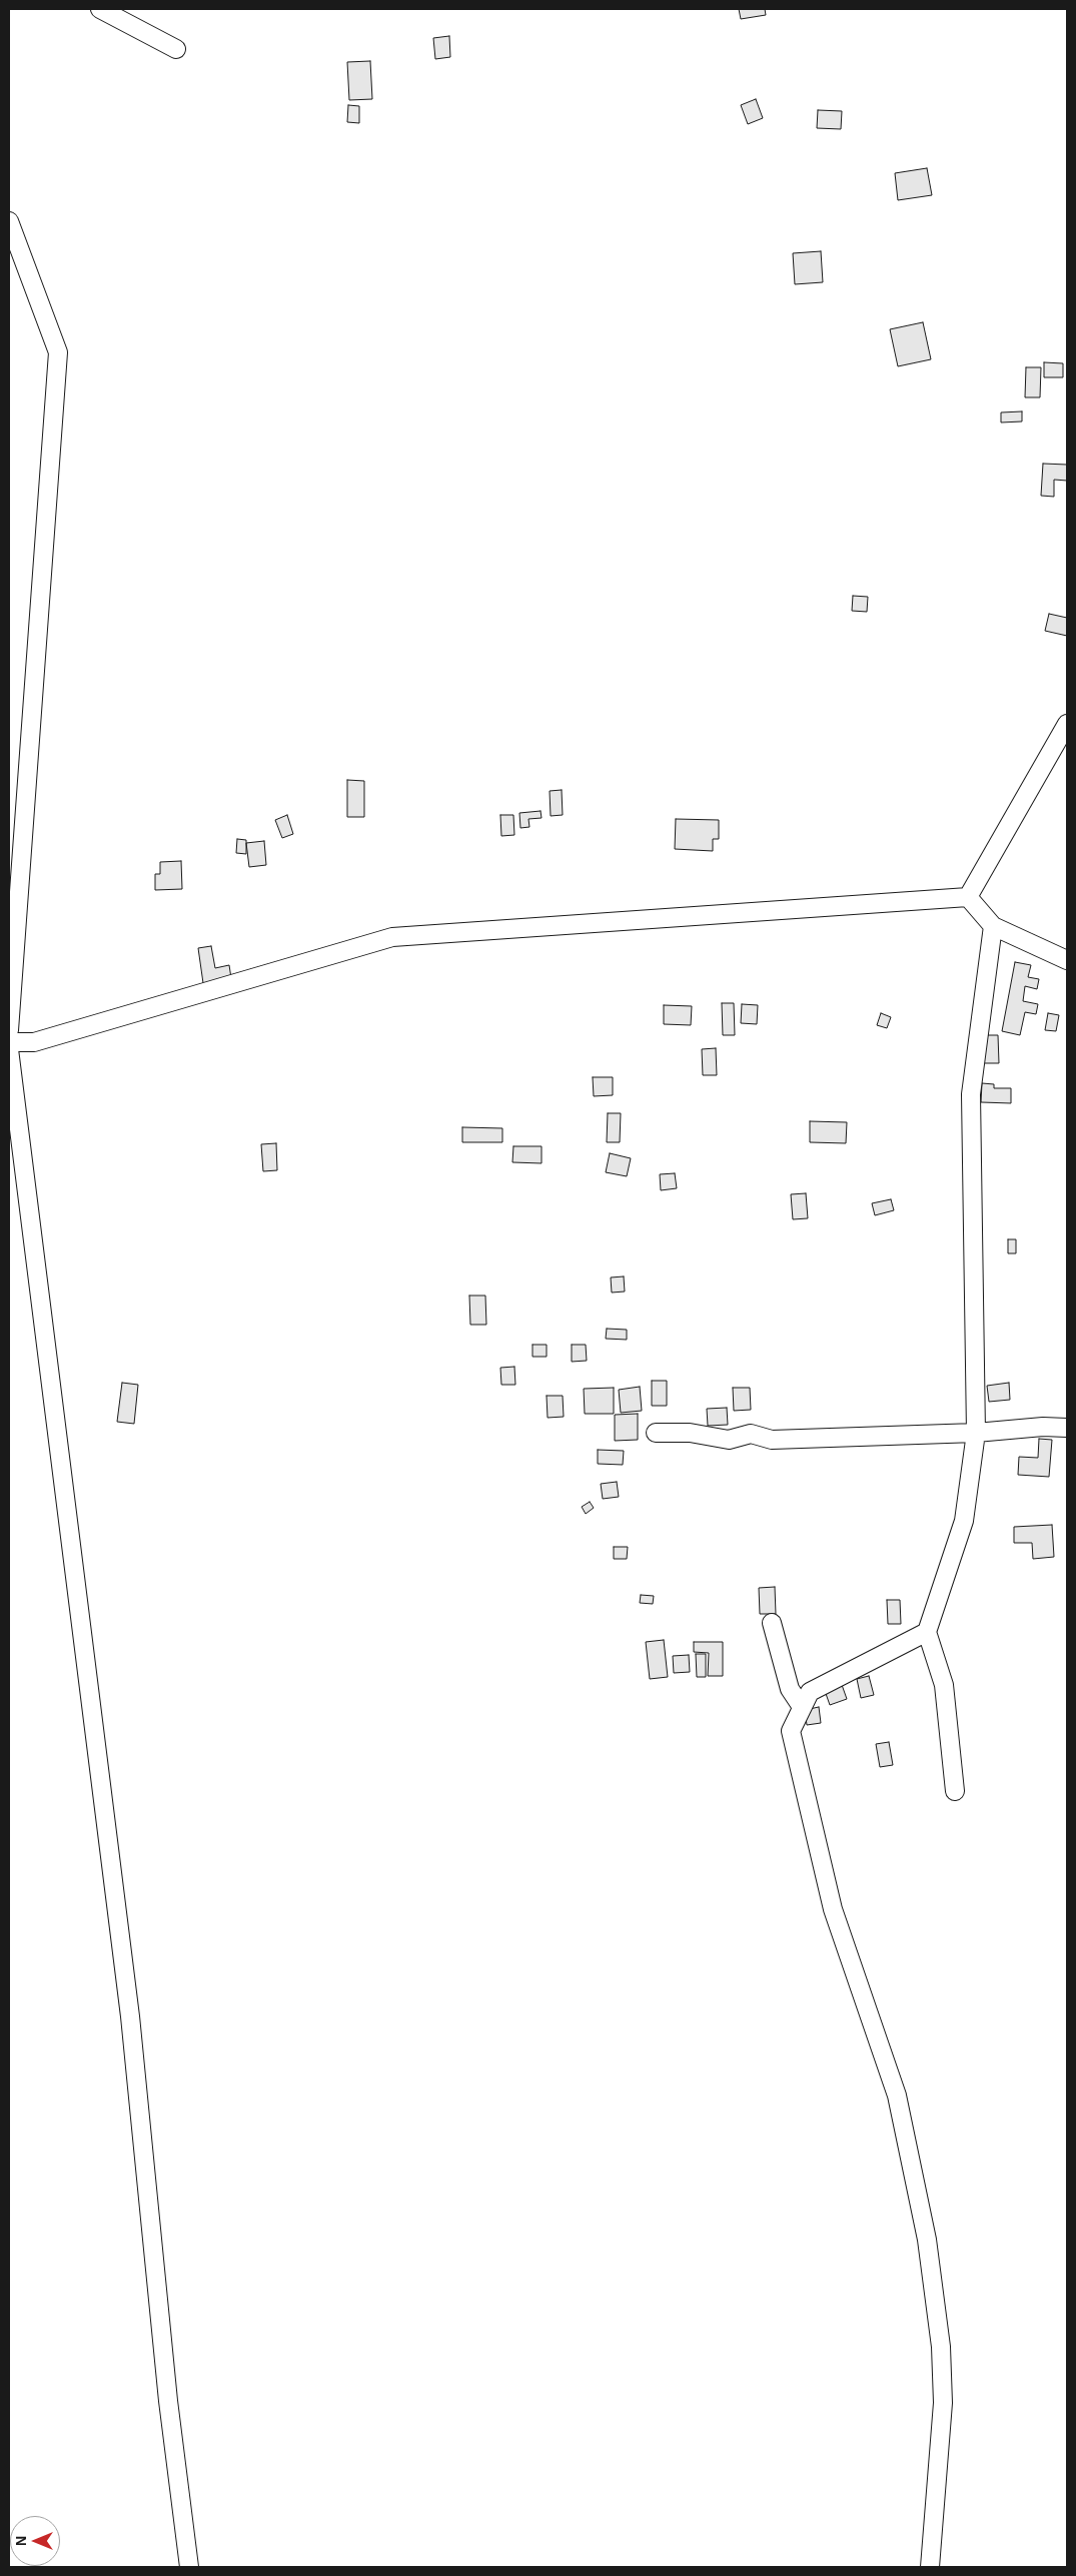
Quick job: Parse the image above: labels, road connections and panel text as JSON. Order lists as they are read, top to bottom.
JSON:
{
  "north": "left"
}
